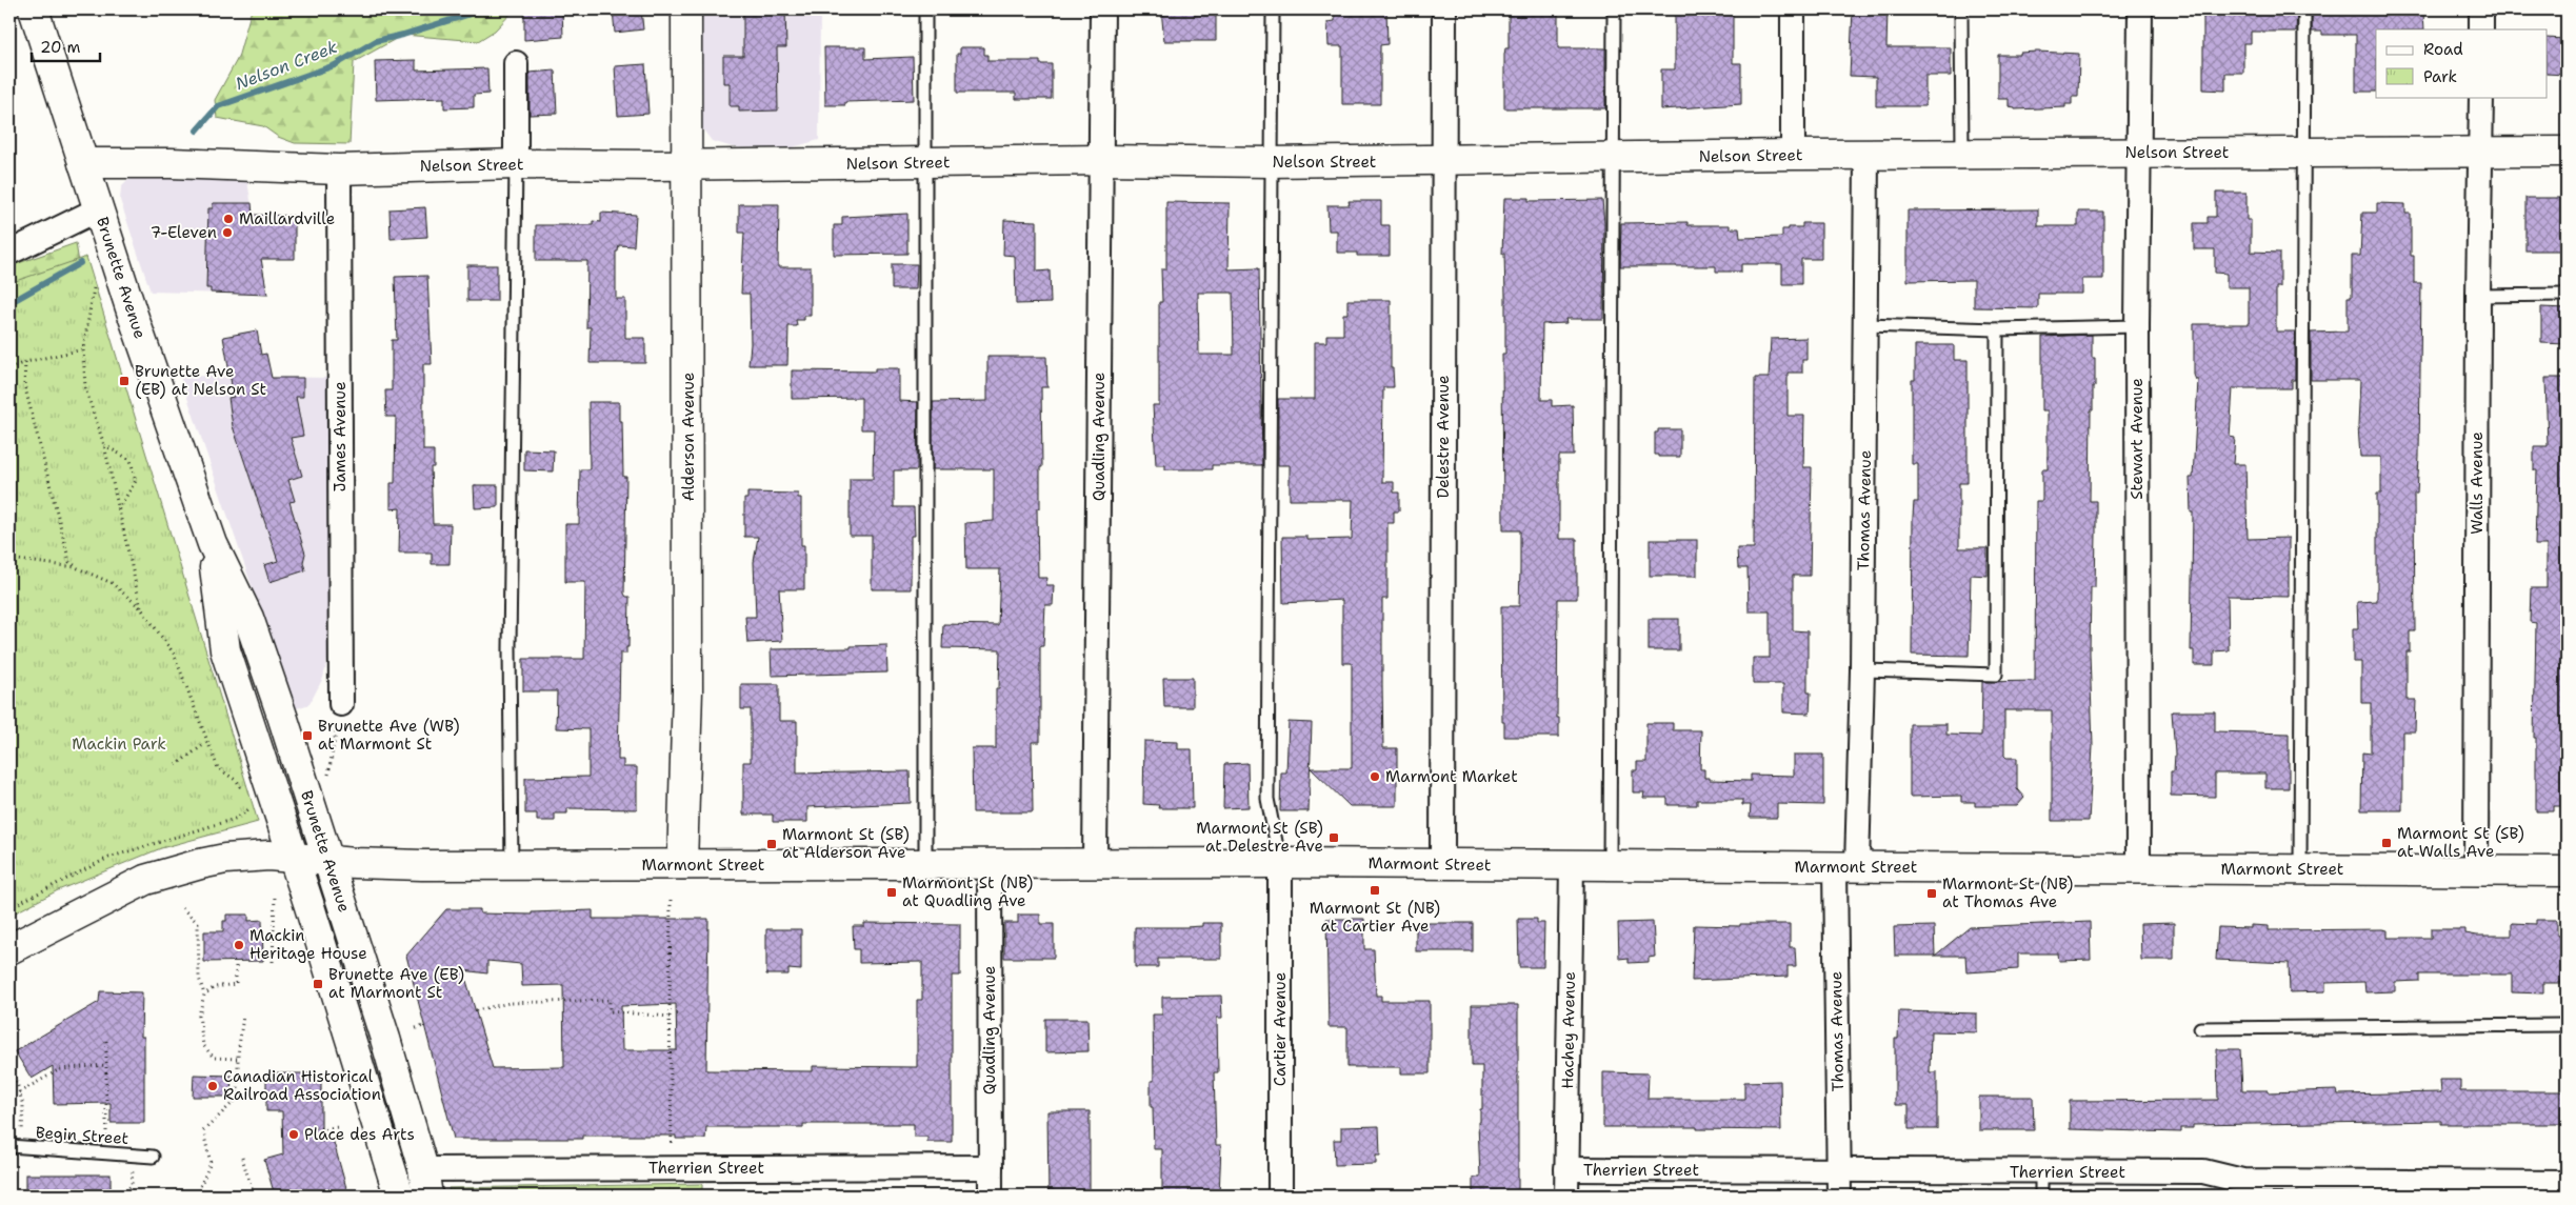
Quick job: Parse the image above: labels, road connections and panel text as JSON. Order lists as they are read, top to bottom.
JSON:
{
  "streets": {
    "main road": [
      "Nelson Street",
      "Brunette Avenue",
      "Alderson Avenue",
      "Marmont Street"
    ],
    "street": [
      "James Avenue",
      "Quadling Avenue",
      "Delestre Avenue",
      "Stewart Avenue",
      "Walls Avenue",
      "Thomas Avenue",
      "Cartier Avenue",
      "Hachey Avenue",
      "Therrien Street"
    ],
    "lane": ["Begin Street"]
  },
  "crossings": [
    ["Nelson Street", "Brunette Avenue"],
    ["Nelson Street", "James Avenue"],
    ["Nelson Street", "Alderson Avenue"],
    ["Nelson Street", "Quadling Avenue"],
    ["Nelson Street", "Delestre Avenue"],
    ["Nelson Street", "Stewart Avenue"],
    ["Nelson Street", "Walls Avenue"],
    ["Nelson Street", "Thomas Avenue"],
    ["Brunette Avenue", "Marmont Street"],
    ["Brunette Avenue", "Therrien Street"],
    ["Alderson Avenue", "Marmont Street"],
    ["Quadling Avenue", "Marmont Street"],
    ["Quadling Avenue", "Therrien Street"],
    ["Delestre Avenue", "Marmont Street"],
    ["Stewart Avenue", "Marmont Street"],
    ["Walls Avenue", "Marmont Street"],
    ["Thomas Avenue", "Marmont Street"],
    ["Thomas Avenue", "Therrien Street"],
    ["Marmont Street", "Cartier Avenue"],
    ["Marmont Street", "Hachey Avenue"],
    ["Hachey Avenue", "Therrien Street"]
  ],
  "water": ["Nelson Creek"],
  "parks": ["Mackin Park"],
  "places": {
    "other": [
      "Maillardville",
      "7-Eleven",
      "Marmont Market",
      "Mackin Heritage House",
      "Canadian Historical Railroad Association",
      "Place des Arts"
    ],
    "transit": [
      "Brunette Ave (EB) at Nelson St",
      "Brunette Ave (WB) at Marmont St",
      "Marmont St (SB) at Delestre Ave",
      "Marmont St (SB) at Walls Ave",
      "Marmont St (SB) at Alderson Ave",
      "Marmont St (NB) at Cartier Ave",
      "Marmont St (NB) at Quadling Ave",
      "Marmont St (NB) at Thomas Ave",
      "Brunette Ave (EB) at Marmont St"
    ]
  },
  "legend": ["Road", "Park"],
  "scale_bar": "20 m"
}
